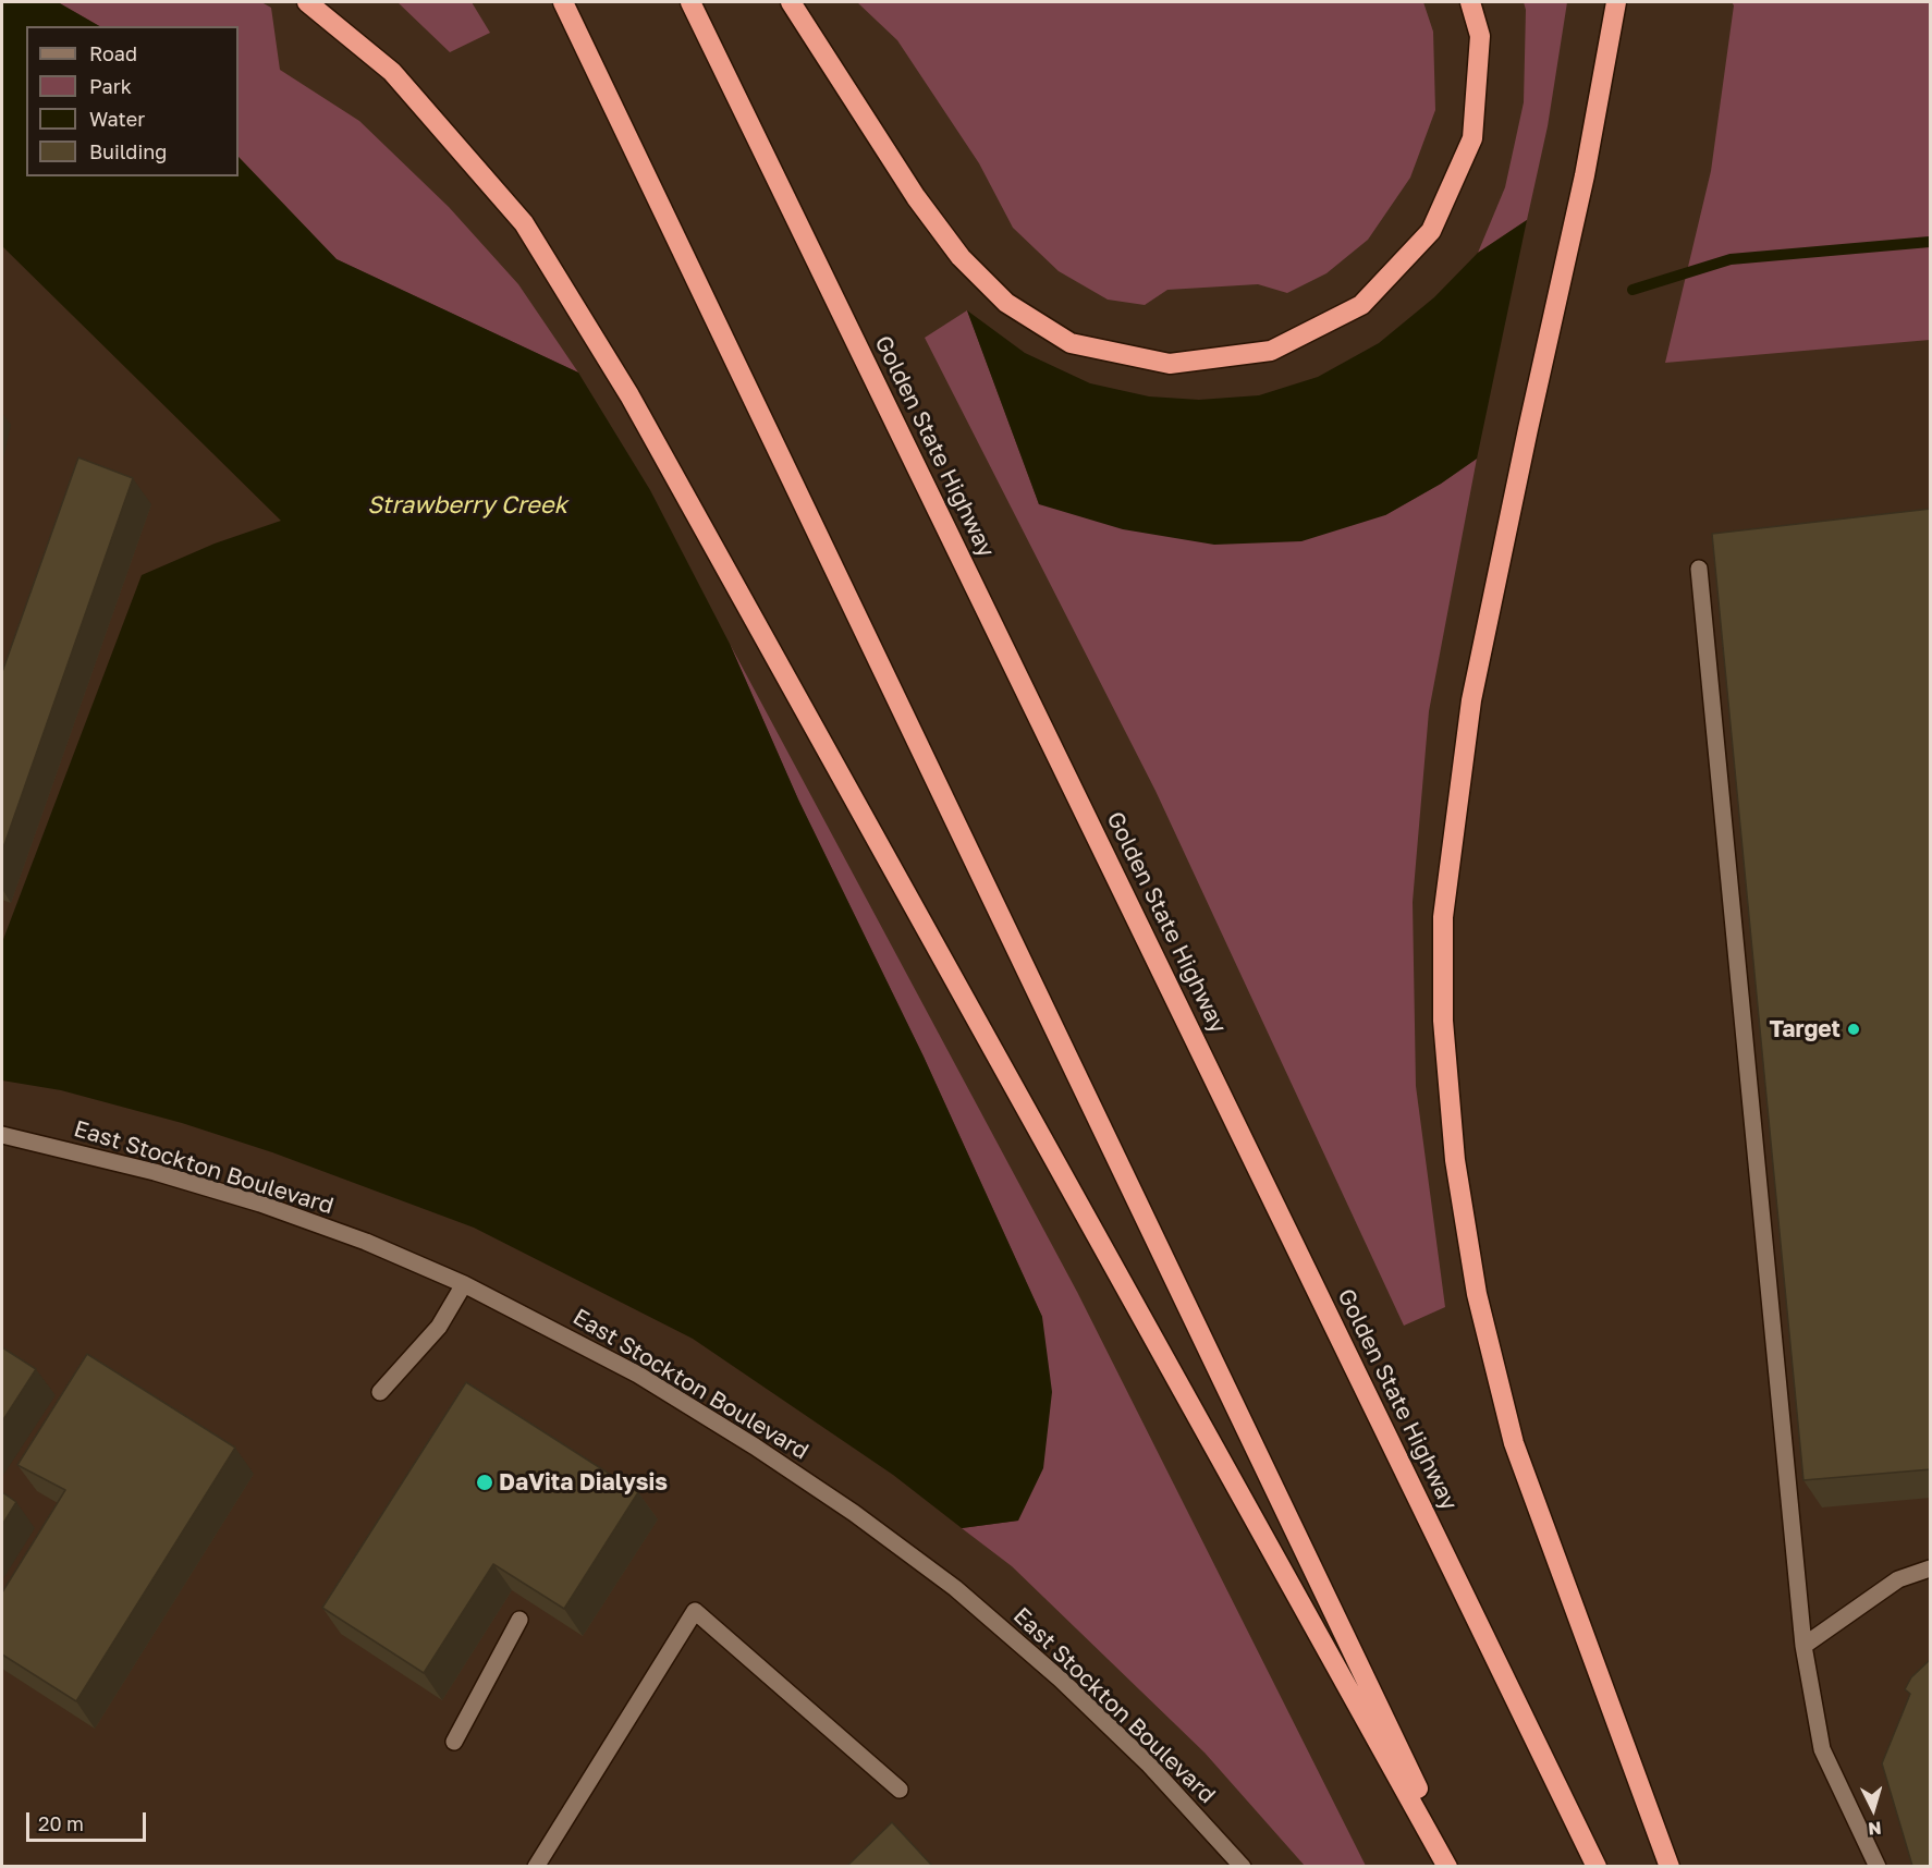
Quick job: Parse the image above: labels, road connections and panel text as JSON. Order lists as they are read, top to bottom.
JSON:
{
  "streets": {
    "highway": ["Golden State Highway"],
    "street": ["East Stockton Boulevard"]
  },
  "water": ["Strawberry Creek"],
  "places": ["Target", "DaVita Dialysis"],
  "legend": [
    "Road",
    "Park",
    "Water",
    "Building"
  ],
  "scale_bar": "20 m",
  "north": "bottom"
}
